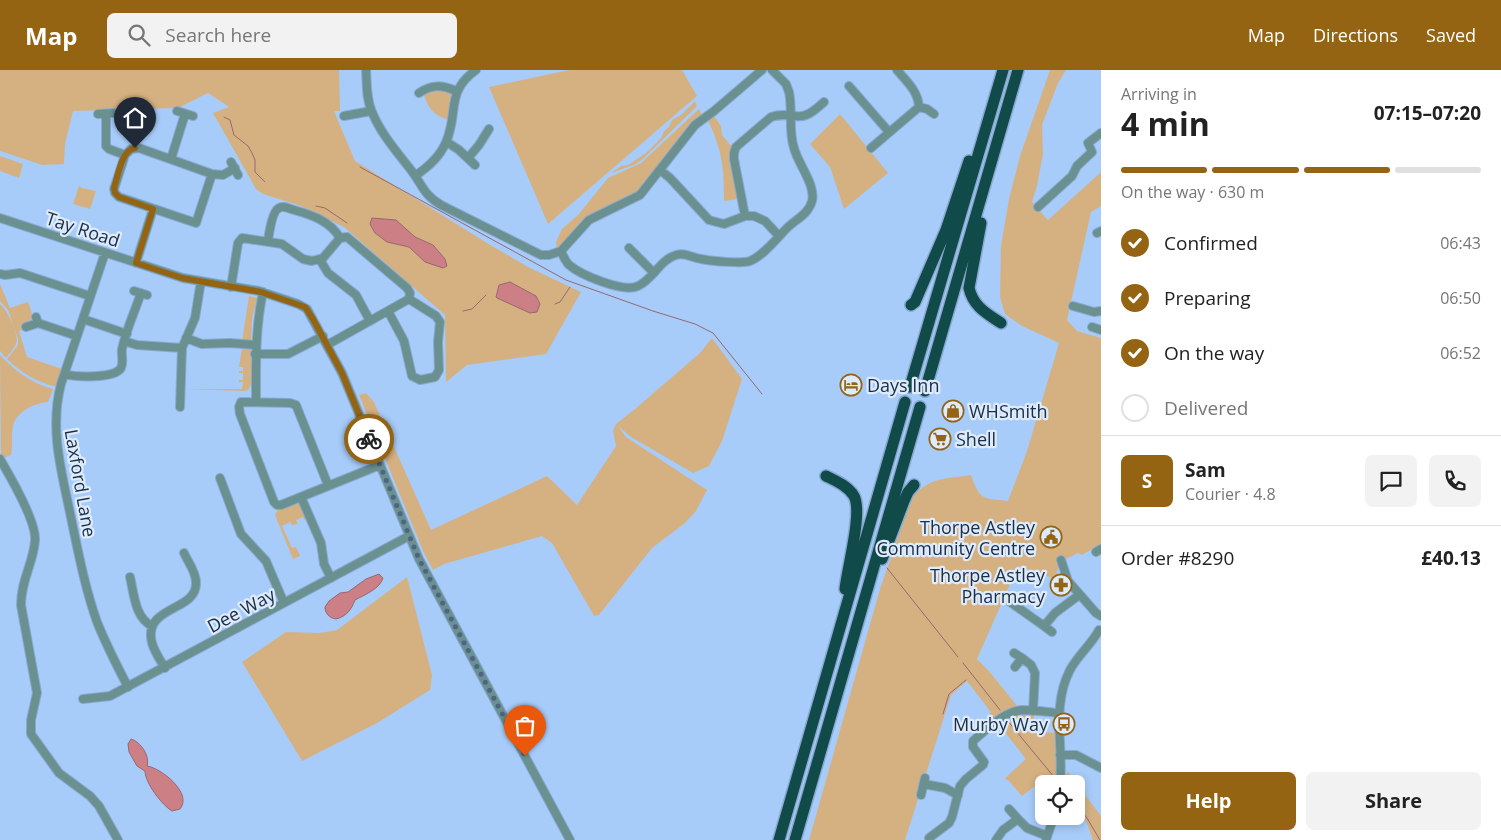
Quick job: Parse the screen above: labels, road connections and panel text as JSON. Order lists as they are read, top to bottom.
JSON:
{
  "streets": {
    "street": ["Tay Road", "Laxford Lane", "Dee Way"]
  },
  "crossings": [
    ["Tay Road", "Laxford Lane"],
    ["Tay Road", "Dee Way"],
    ["Laxford Lane", "Dee Way"]
  ],
  "places": {
    "hotel": ["Days Inn"],
    "shop": ["WHSmith"],
    "supermarket": ["Shell"],
    "public building": ["Thorpe Astley Community Centre"],
    "pharmacy": ["Thorpe Astley Pharmacy"],
    "bus stop": ["Murby Way"]
  },
  "page": {
    "header": "Map",
    "search": "Search here",
    "nav": ["Map", "Directions", "Saved"],
    "heading": ["4 min", "Arriving in", "07:15–07:20"],
    "panel": [
      "Sam",
      "Courier · 4.8",
      "Order #8290",
      "£40.13"
    ],
    "bar": "On the way · 630 m",
    "list": [
      ["Confirmed", "06:43"],
      ["Preparing", "06:50"],
      ["On the way", "06:52"],
      "Delivered"
    ],
    "round": "S",
    "buttons": ["Help", "Share"]
  }
}
